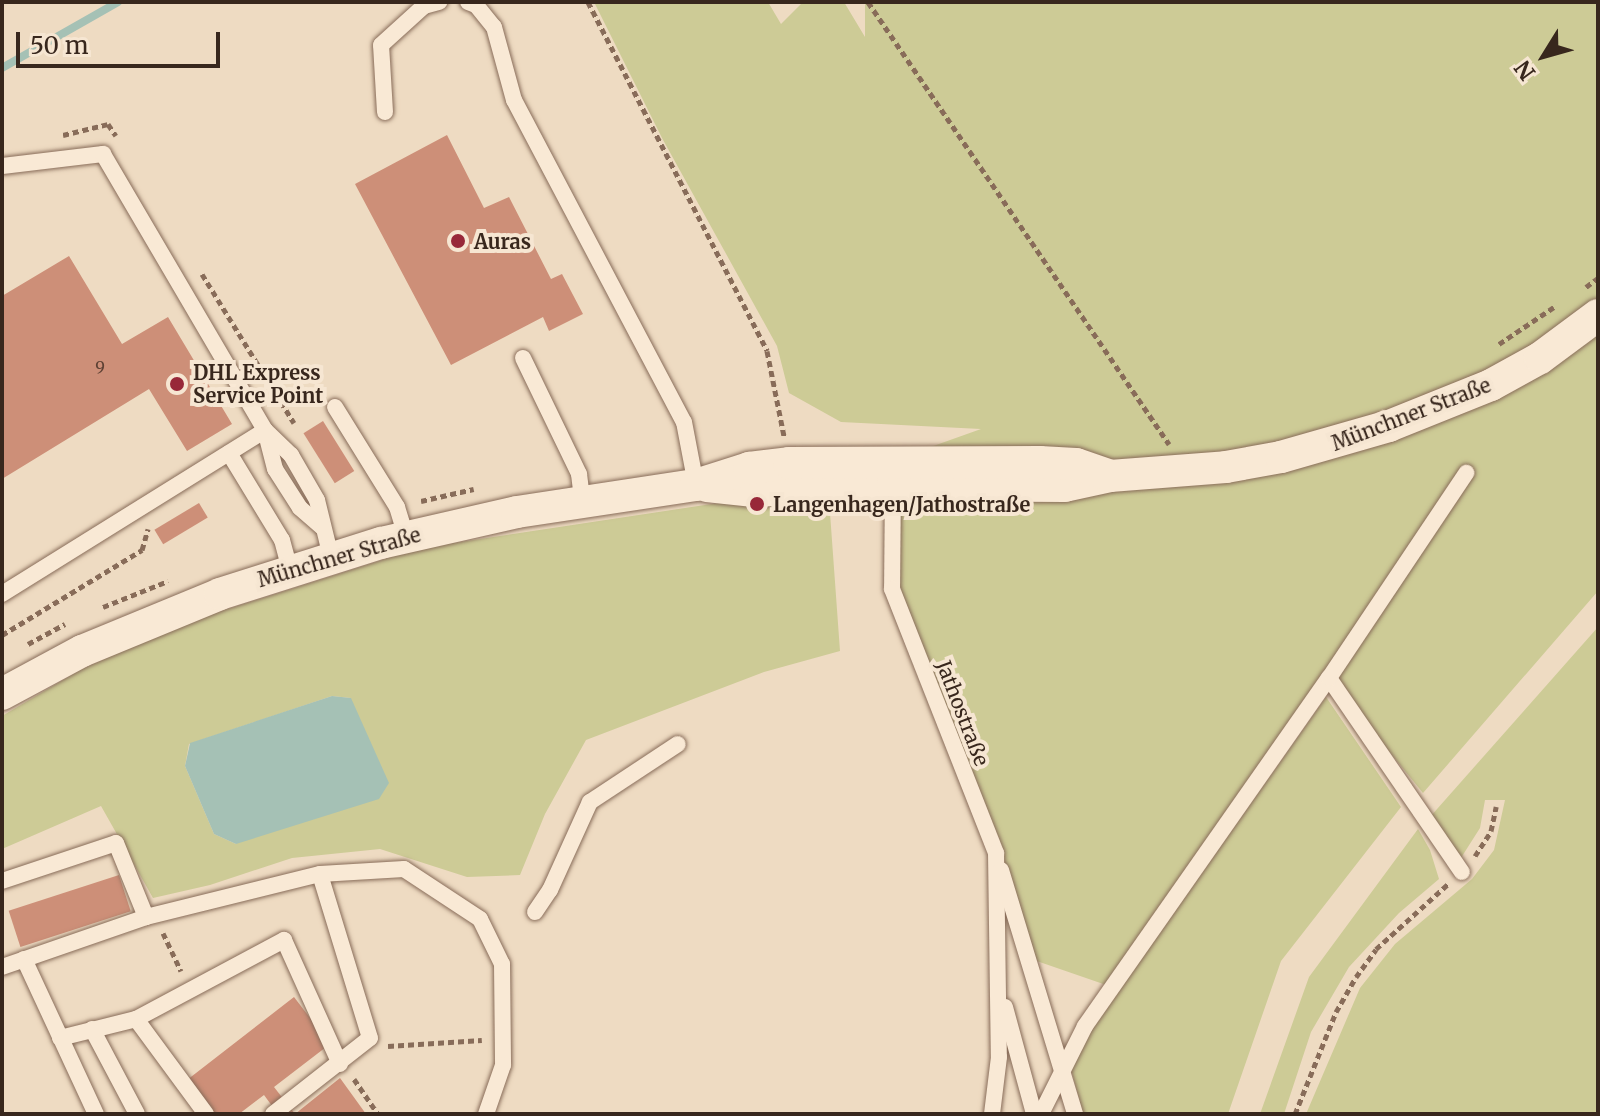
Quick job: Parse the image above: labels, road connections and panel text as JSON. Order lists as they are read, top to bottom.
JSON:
{
  "streets": {
    "street": ["Münchner Straße"],
    "lane": ["Jathostraße"]
  },
  "crossings": [
    ["Münchner Straße", "Jathostraße"]
  ],
  "places": ["Auras", "DHL Express Service Point", "Langenhagen/Jathostraße"],
  "house_numbers": ["9"],
  "scale_bar": "50 m",
  "north": "bottom left"
}
